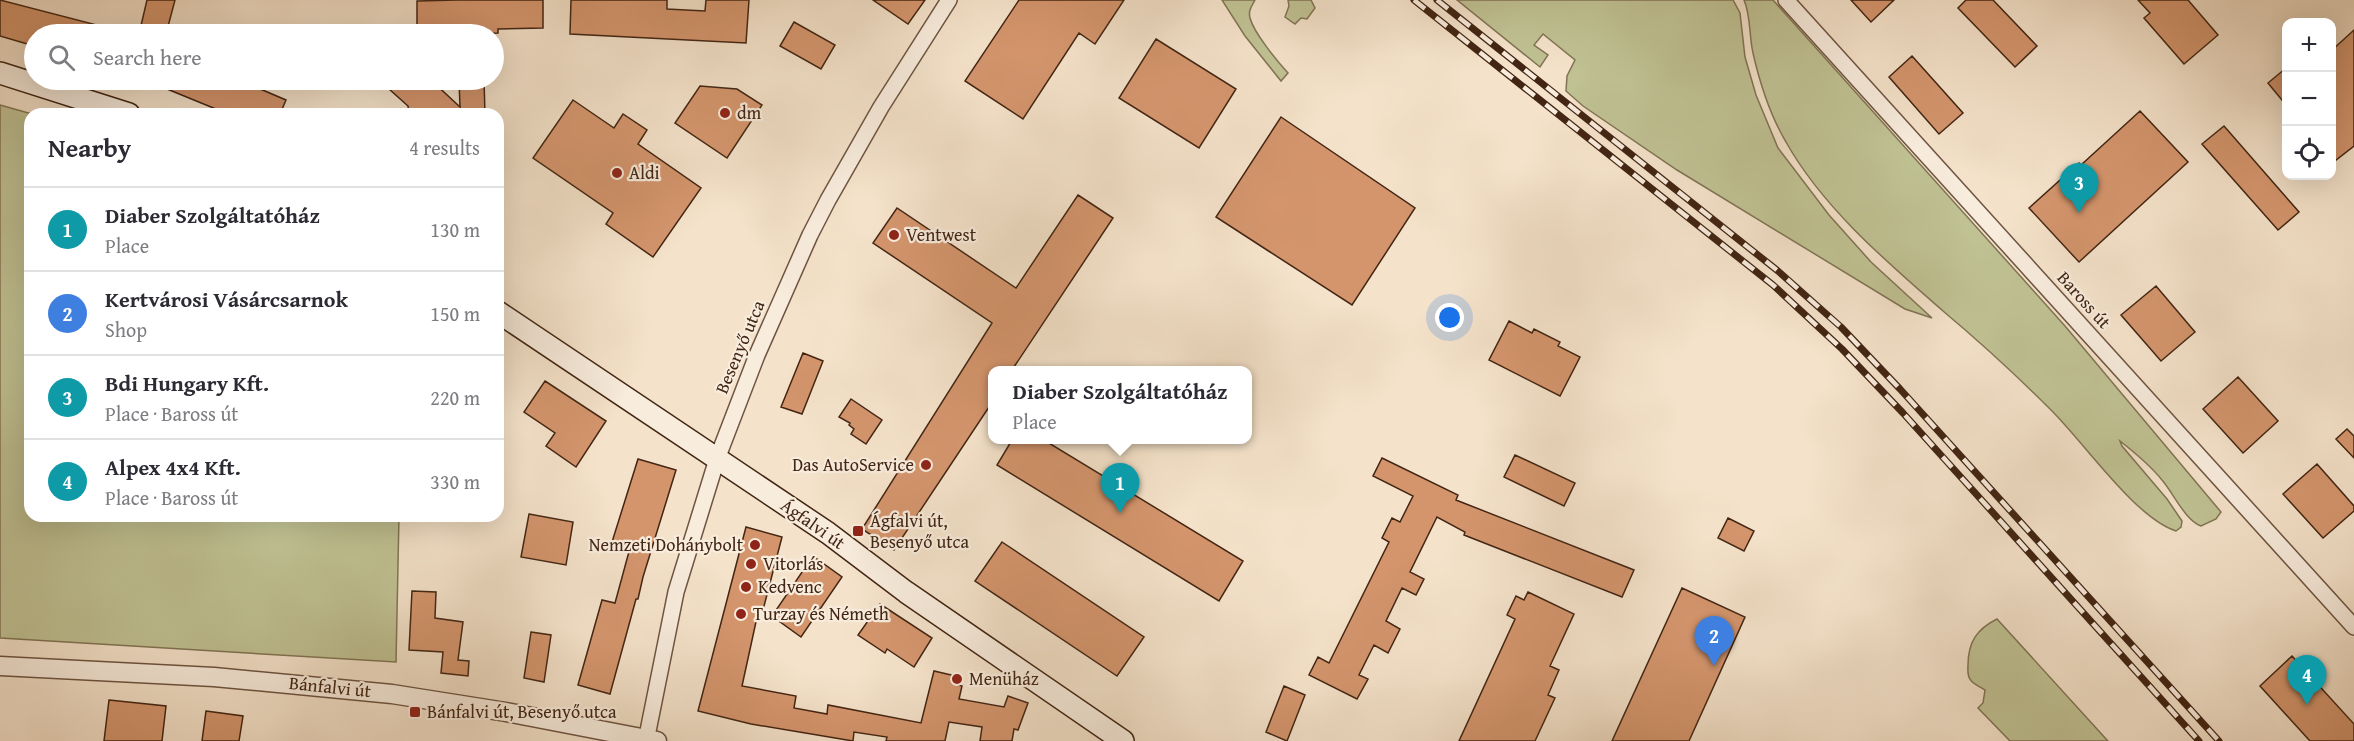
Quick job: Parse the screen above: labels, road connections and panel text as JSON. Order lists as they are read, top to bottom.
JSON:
{
  "streets": {
    "main road": ["Ágfalvi út"],
    "street": ["Baross út", "Besenyő utca", "Bánfalvi út"]
  },
  "crossings": [
    ["Besenyő utca", "Ágfalvi út"],
    ["Besenyő utca", "Bánfalvi út"]
  ],
  "places": {
    "other": [
      "dm",
      "Aldi",
      "Ventwest",
      "Das AutoService",
      "Nemzeti Dohánybolt",
      "Vitorlás",
      "Kedvenc",
      "Turzay és Németh",
      "Menüház"
    ],
    "transit": ["Ágfalvi út, Besenyő utca", "Bánfalvi út, Besenyő utca"]
  },
  "page": {
    "map_buttons": ["+", "−"],
    "search": "Search here",
    "heading": ["Nearby", "4 results"],
    "pins": [
      "3",
      "1",
      "2",
      "4"
    ],
    "list": [
      {
        "mark": "1",
        "name": "Diaber Szolgáltatóház",
        "note": "Place",
        "value": "130 m"
      },
      {
        "mark": "2",
        "name": "Kertvárosi Vásárcsarnok",
        "note": "Shop",
        "value": "150 m"
      },
      {
        "mark": "3",
        "name": "Bdi Hungary Kft.",
        "note": "Place · Baross út",
        "value": "220 m"
      },
      {
        "mark": "4",
        "name": "Alpex 4x4 Kft.",
        "note": "Place · Baross út",
        "value": "330 m"
      }
    ],
    "popup": ["Diaber Szolgáltatóház", "Place"]
  }
}
